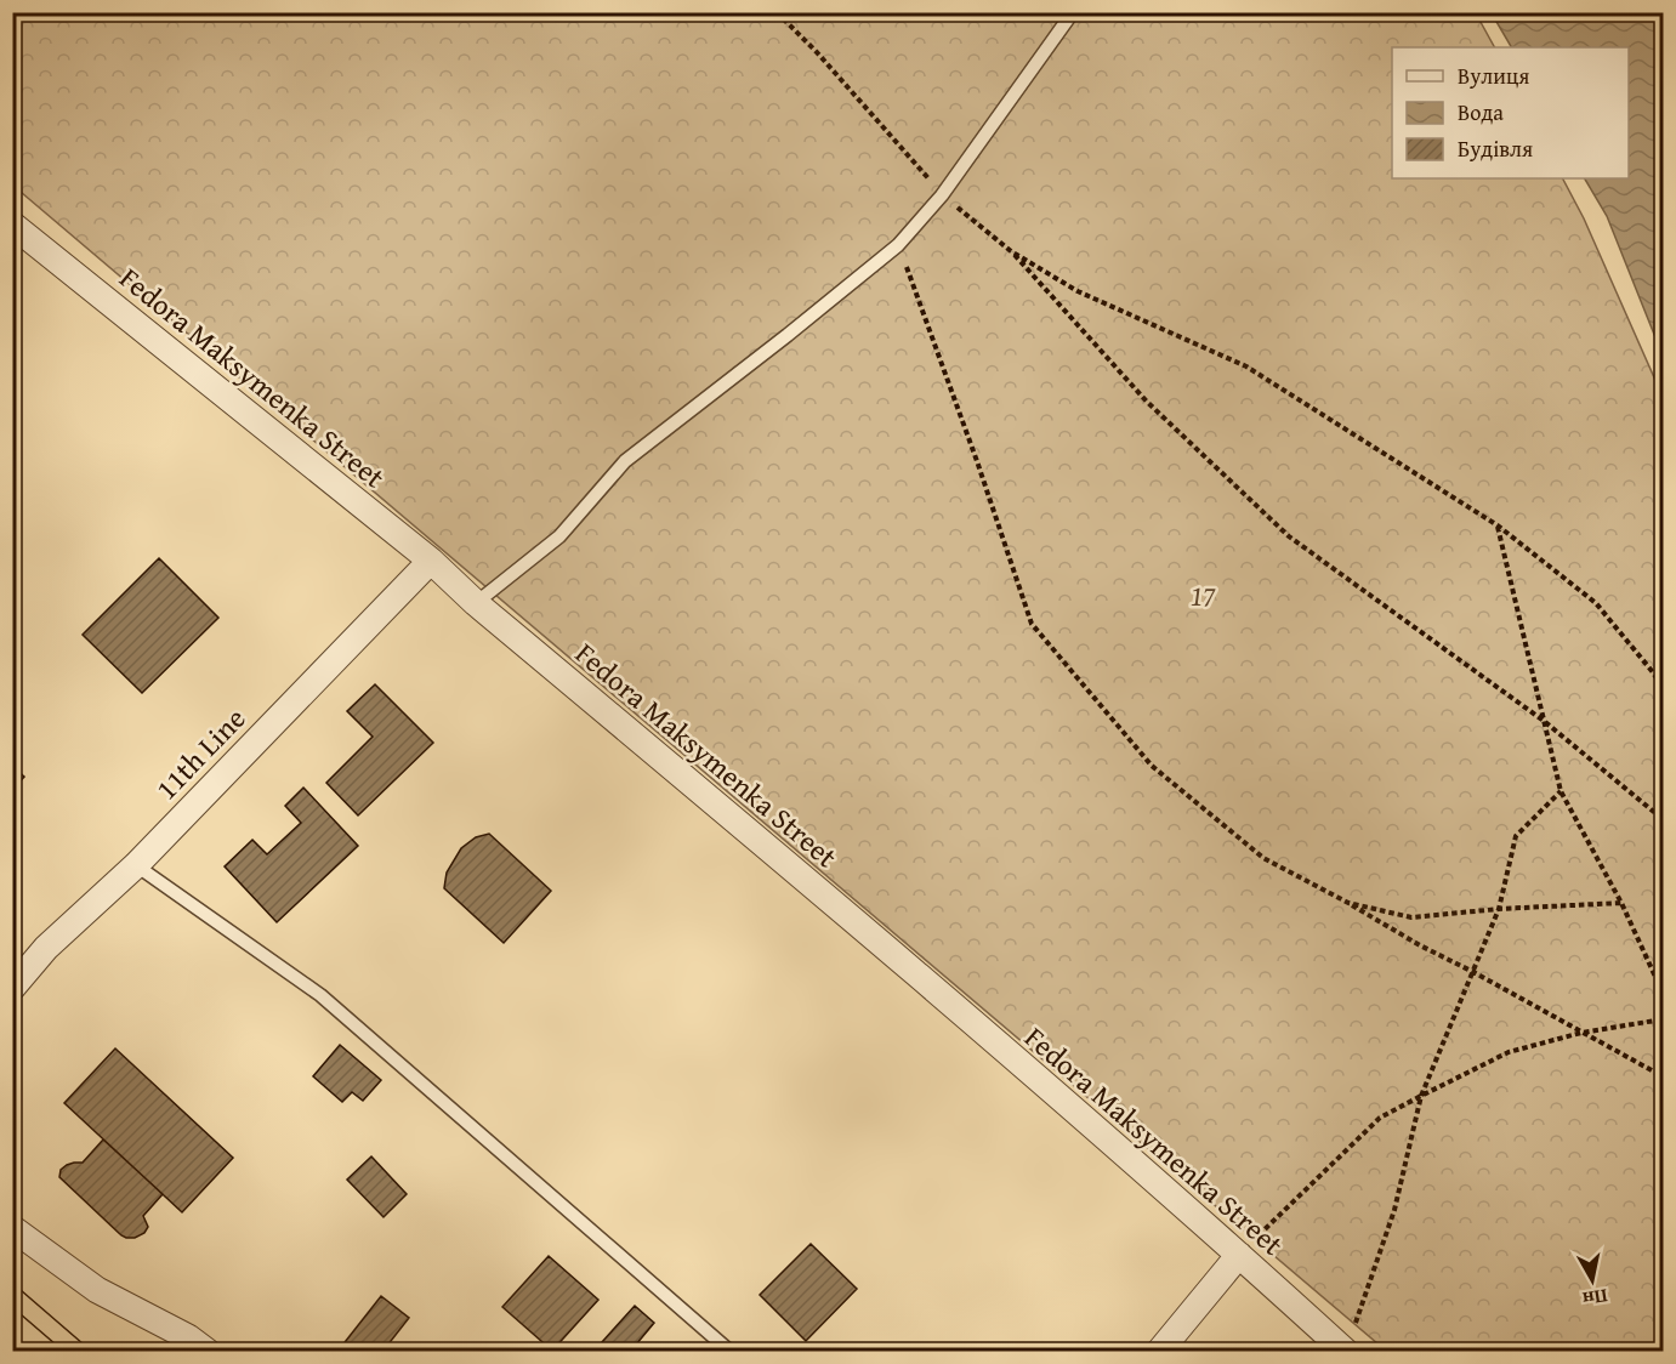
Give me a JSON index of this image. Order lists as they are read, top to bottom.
{
  "streets": {
    "street": ["Fedora Maksymenka Street", "11th Line"]
  },
  "crossings": [
    ["Fedora Maksymenka Street", "11th Line"]
  ],
  "parks": ["17"],
  "legend": ["Вулиця", "Вода", "Будівля"],
  "north": "bottom"
}
